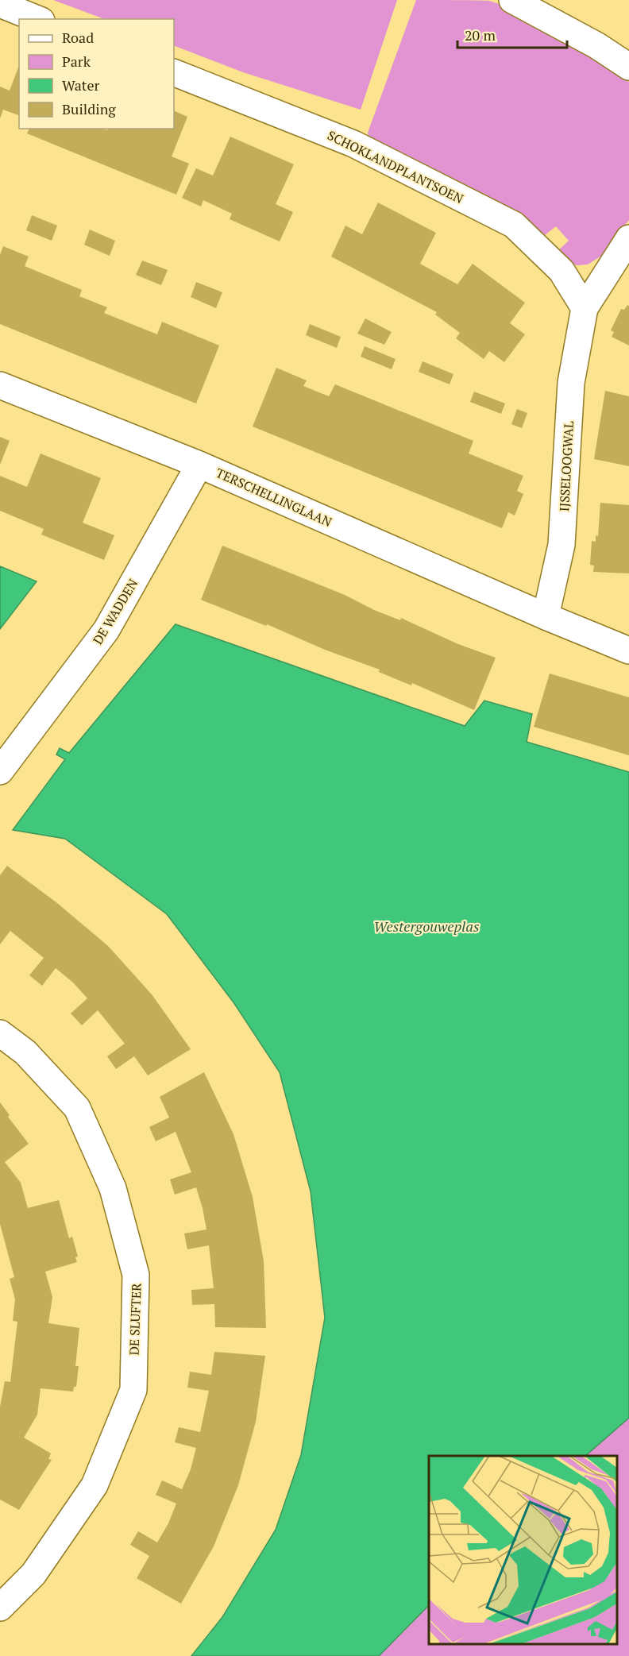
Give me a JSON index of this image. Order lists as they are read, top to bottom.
{
  "streets": {
    "street": [
      "SCHOKLANDPLANTSOEN",
      "IJSSELOOGWAL",
      "TERSCHELLINGLAAN",
      "DE WADDEN",
      "DE SLUFTER"
    ]
  },
  "crossings": [
    ["SCHOKLANDPLANTSOEN", "IJSSELOOGWAL"],
    ["IJSSELOOGWAL", "TERSCHELLINGLAAN"],
    ["TERSCHELLINGLAAN", "DE WADDEN"]
  ],
  "water": ["Westergouweplas"],
  "legend": [
    "Road",
    "Park",
    "Water",
    "Building"
  ],
  "scale_bar": "20 m"
}
